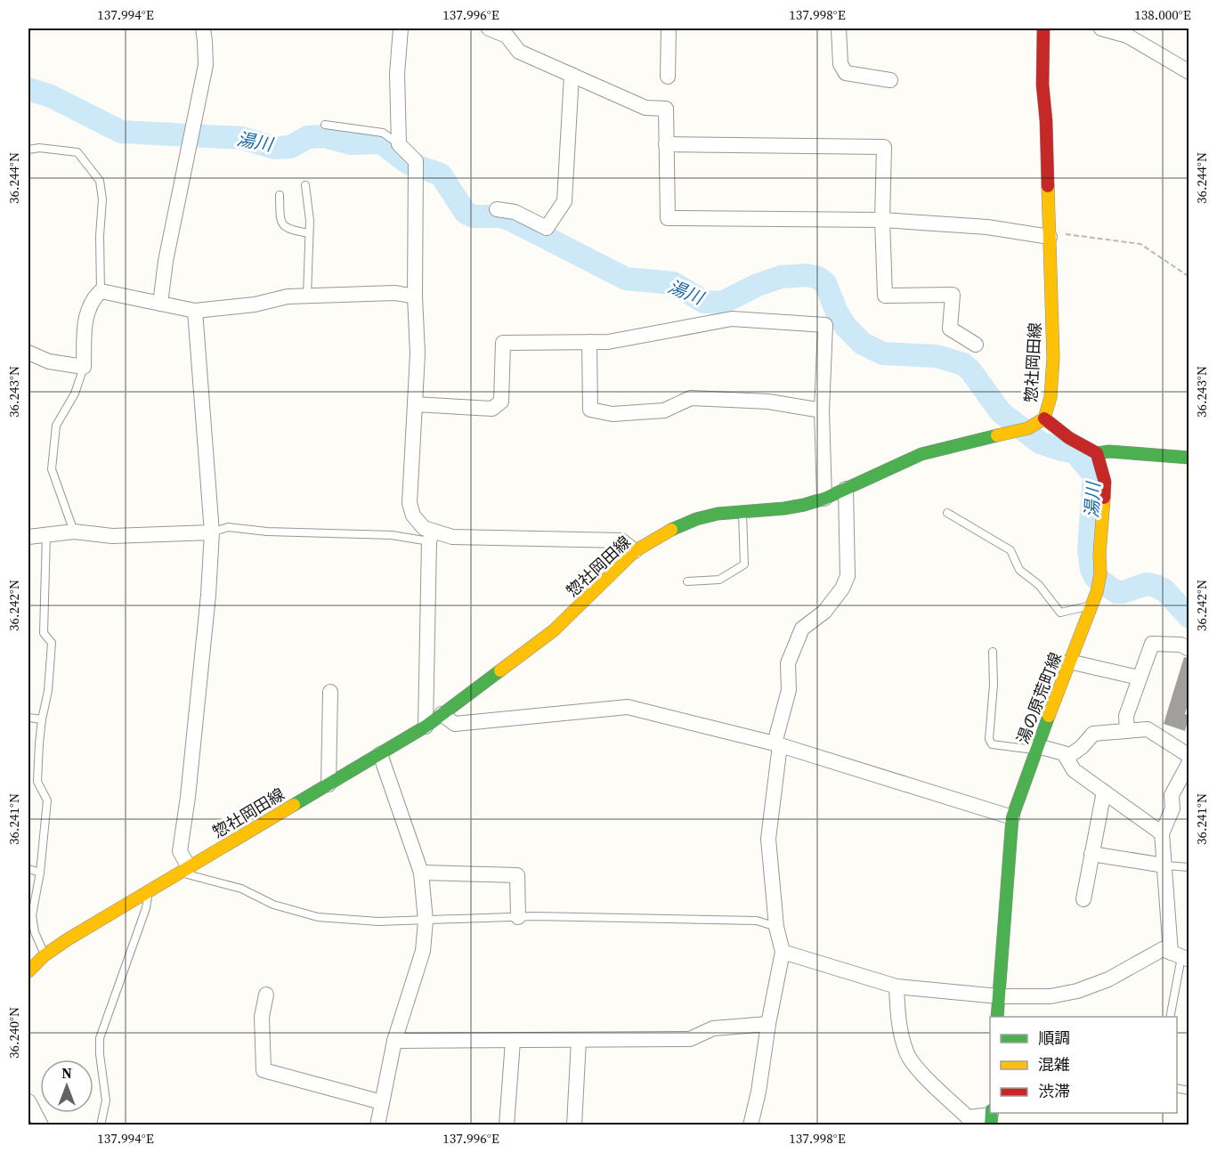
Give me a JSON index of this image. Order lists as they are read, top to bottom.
{
  "streets": {
    "main road": ["惣社岡田線", "湯の原荒町線"]
  },
  "water": ["湯川"],
  "legend": ["順調", "混雑", "渋滞"],
  "north": "top",
  "coordinates": [
    "137.994°E",
    "137.996°E",
    "137.998°E",
    "138.000°E",
    "36.244°N",
    "36.243°N",
    "36.242°N",
    "36.241°N",
    "36.240°N"
  ]
}
